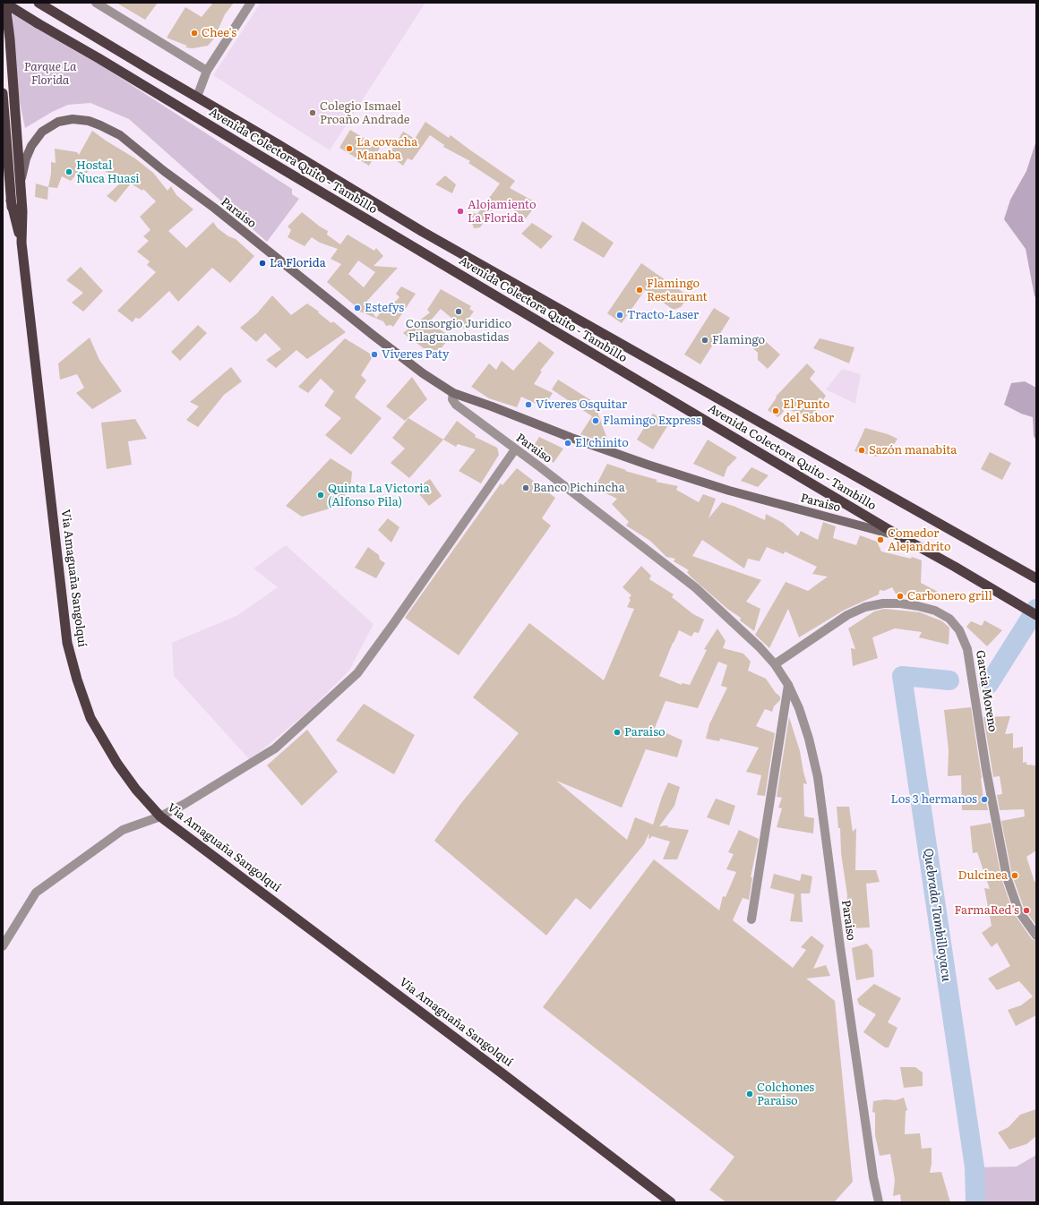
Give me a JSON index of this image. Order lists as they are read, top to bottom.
{
  "streets": {
    "highway": ["Avenida Colectora Quito - Tambillo", "Via Amaguaña Sangolquí"],
    "main road": ["Paraiso"],
    "street": ["Garcia Moreno"]
  },
  "crossings": [
    ["Avenida Colectora Quito - Tambillo", "Paraiso"],
    ["Avenida Colectora Quito - Tambillo", "Via Amaguaña Sangolquí"],
    ["Paraiso", "Via Amaguaña Sangolquí"],
    ["Paraiso", "Garcia Moreno"]
  ],
  "water": ["Quebrada Tambilloyacu"],
  "parks": ["Parque La Florida"],
  "places": [
    "Chee's",
    "Colegio Ismael Proaño Andrade",
    "La covacha Manaba",
    "Hostal Ñuca Huasi",
    "Alojamiento La Florida",
    "La Florida",
    "Flamingo Restaurant",
    "Estefys",
    "Consorgio Juridico Pilaguanobastidas",
    "Tracto-Laser",
    "Flamingo",
    "Víveres Paty",
    "Víveres Osquitar",
    "El Punto del Sabor",
    "Flamingo Express",
    "El chinito",
    "Sazón manabita",
    "Banco Pichincha",
    "Quinta La Victoria (Alfonso Pila)",
    "Comedor Alejandrito",
    "Carbonero grill",
    "Paraiso",
    "Los 3 hermanos",
    "Dulcinea",
    "FarmaRed's",
    "Colchones Paraiso"
  ]
}
